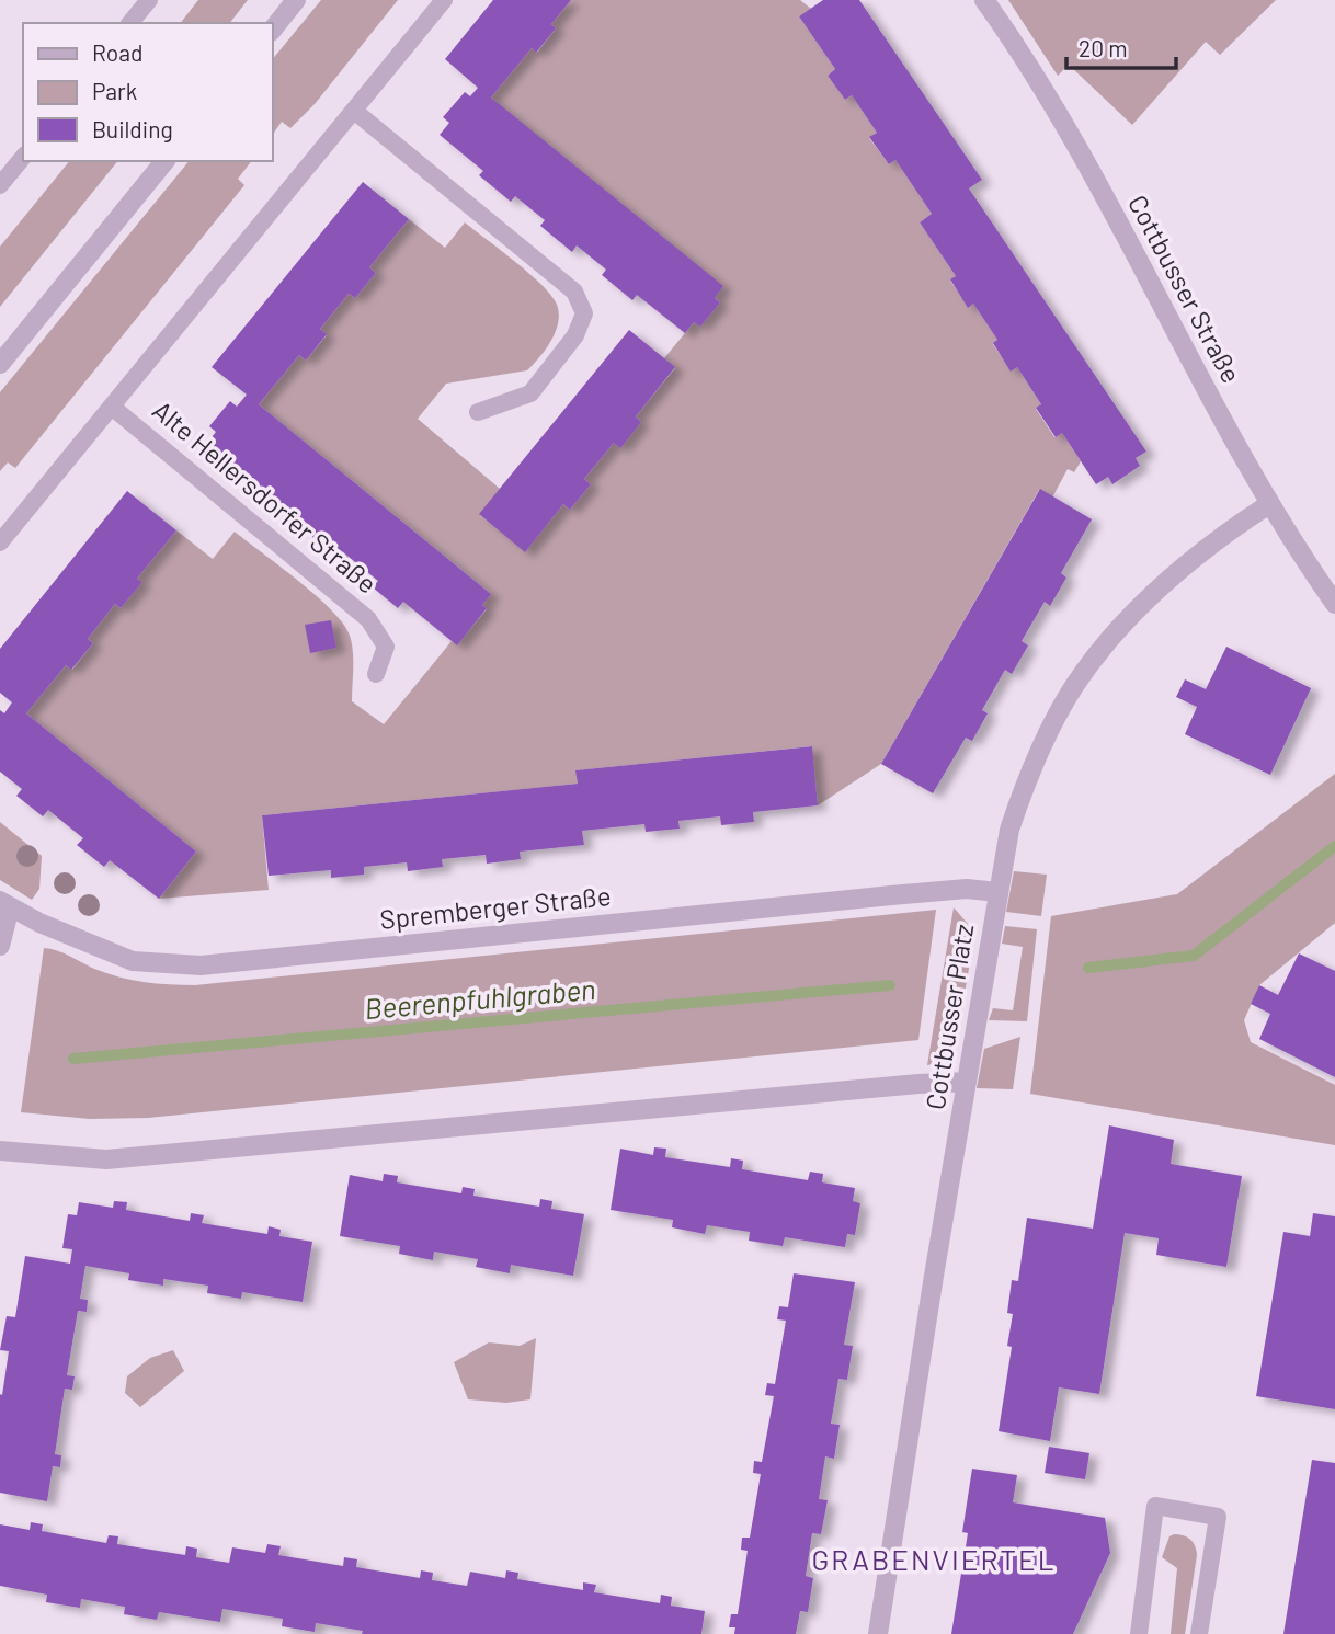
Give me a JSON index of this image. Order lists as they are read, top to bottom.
{
  "streets": {
    "street": ["Cottbusser Straße", "Spremberger Straße", "Cottbusser Platz"],
    "lane": ["Alte Hellersdorfer Straße"]
  },
  "crossings": [
    ["Cottbusser Straße", "Cottbusser Platz"],
    ["Spremberger Straße", "Cottbusser Platz"]
  ],
  "districts": ["GRABENVIERTEL"],
  "water": ["Beerenpfuhlgraben"],
  "legend": ["Road", "Park", "Building"],
  "scale_bar": "20 m"
}
